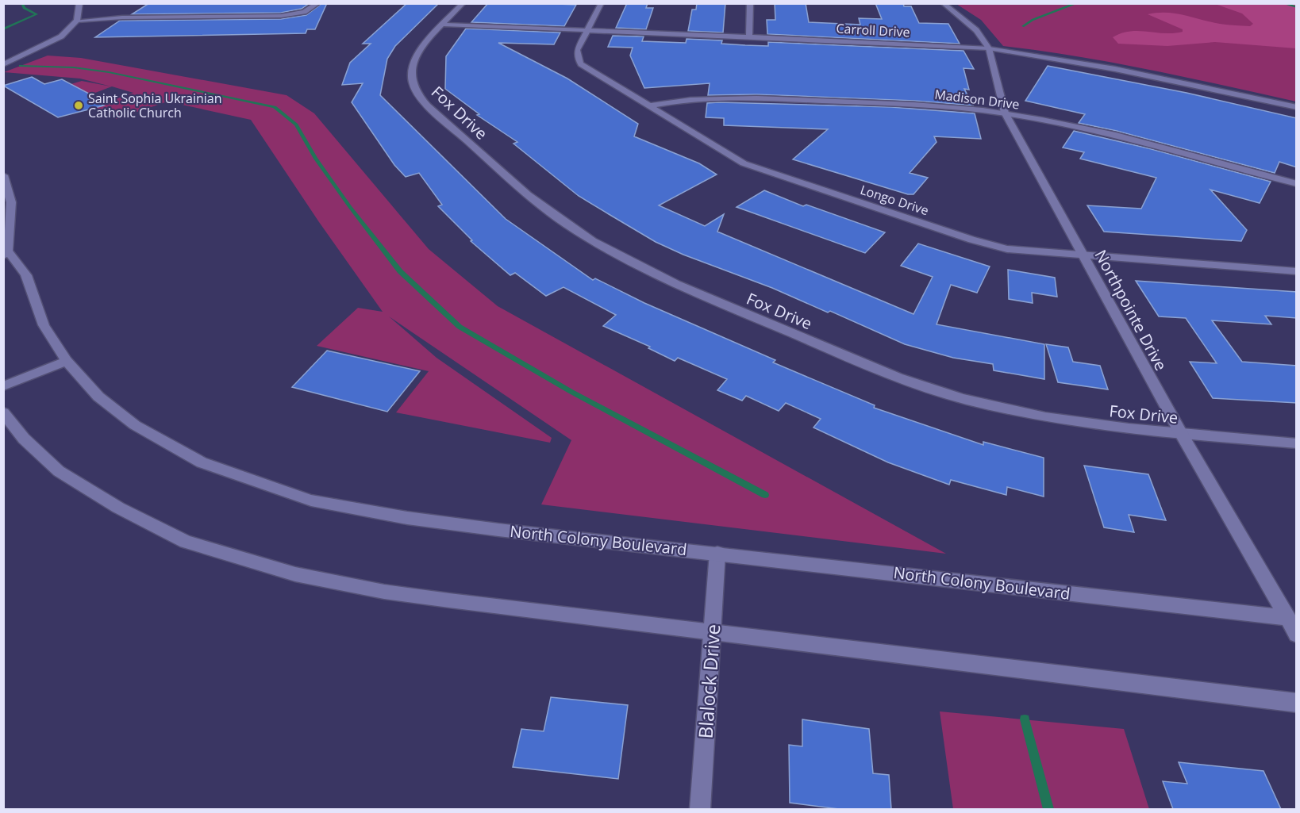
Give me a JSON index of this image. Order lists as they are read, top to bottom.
{
  "streets": {
    "street": [
      "Carroll Drive",
      "Madison Drive",
      "Fox Drive",
      "Longo Drive",
      "Northpointe Drive",
      "North Colony Boulevard",
      "Blalock Drive"
    ]
  },
  "crossings": [
    ["Carroll Drive", "Fox Drive"],
    ["Carroll Drive", "Longo Drive"],
    ["Carroll Drive", "Northpointe Drive"],
    ["Madison Drive", "Longo Drive"],
    ["Madison Drive", "Northpointe Drive"],
    ["Fox Drive", "Northpointe Drive"],
    ["Longo Drive", "Northpointe Drive"],
    ["Northpointe Drive", "North Colony Boulevard"],
    ["North Colony Boulevard", "Blalock Drive"]
  ],
  "places": ["Saint Sophia Ukrainian Catholic Church"]
}
